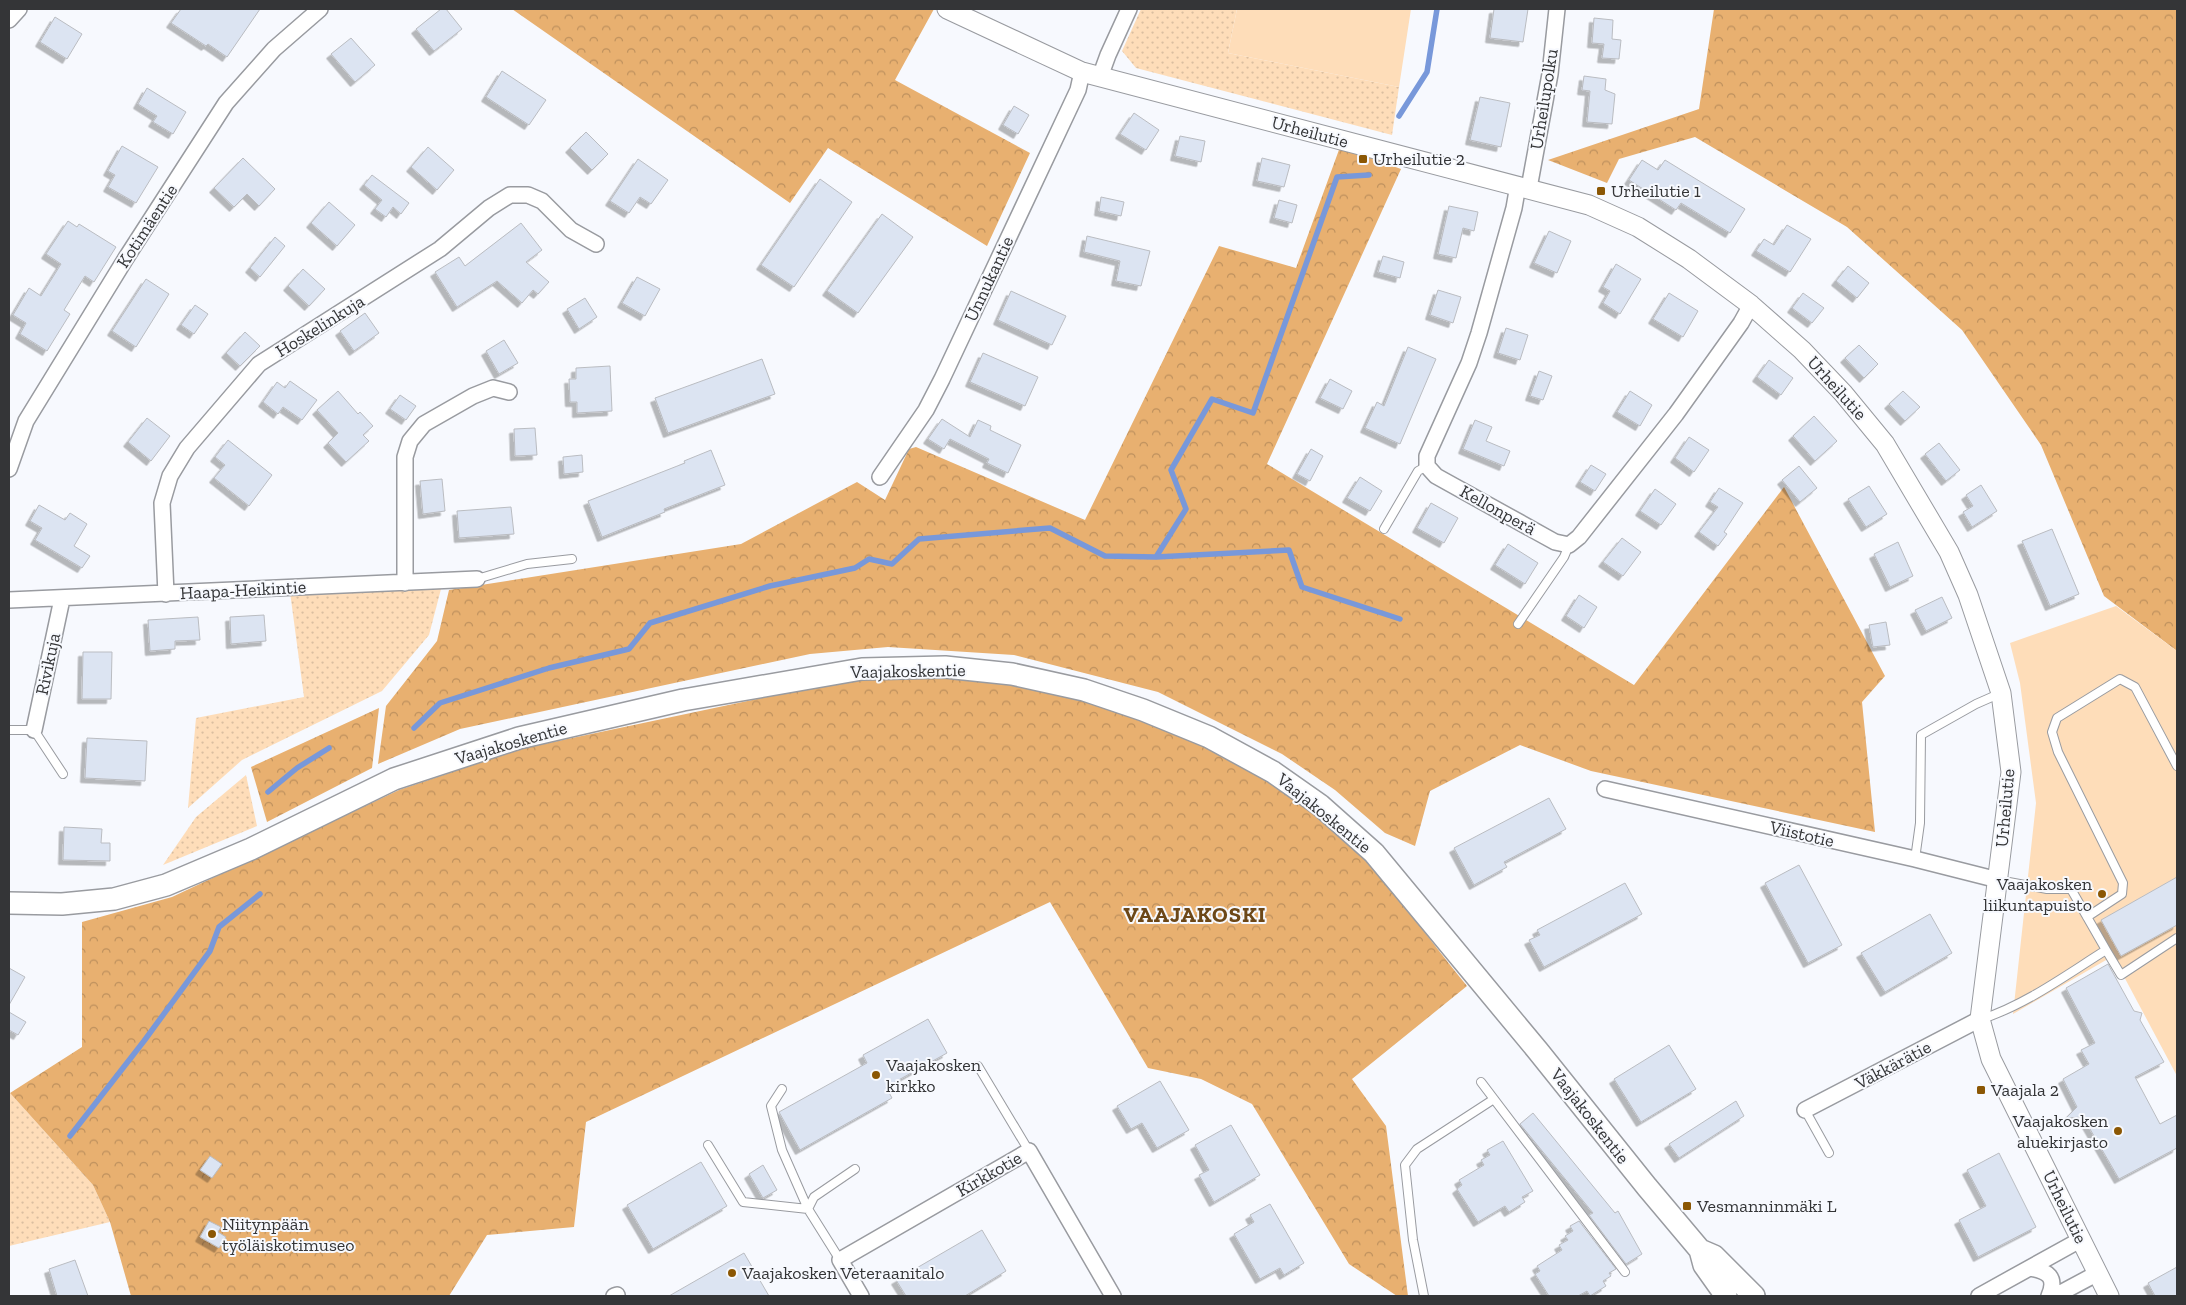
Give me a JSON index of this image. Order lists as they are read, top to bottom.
{
  "streets": {
    "main road": ["Vaajakoskentie"],
    "street": [
      "Urheilupolku",
      "Urheilutie",
      "Kotimäentie",
      "Unnukantie",
      "Hoskelinkuja",
      "Kellonperä",
      "Haapa-Heikintie",
      "Rivikuja",
      "Viistotie",
      "Väkkärätie",
      "Kirkkotie"
    ]
  },
  "crossings": [
    ["Urheilupolku", "Urheilutie"],
    ["Urheilutie", "Unnukantie"],
    ["Urheilutie", "Viistotie"],
    ["Urheilutie", "Väkkärätie"],
    ["Hoskelinkuja", "Haapa-Heikintie"],
    ["Haapa-Heikintie", "Rivikuja"]
  ],
  "districts": ["VAAJAKOSKI"],
  "places": {
    "transit": [
      "Urheilutie 2",
      "Urheilutie 1",
      "Vaajala 2",
      "Vesmanninmäki L"
    ],
    "other": [
      "Vaajakosken liikuntapuisto",
      "Vaajakosken kirkko",
      "Vaajakosken aluekirjasto",
      "Niitynpään työläiskotimuseo",
      "Vaajakosken Veteraanitalo"
    ]
  }
}
